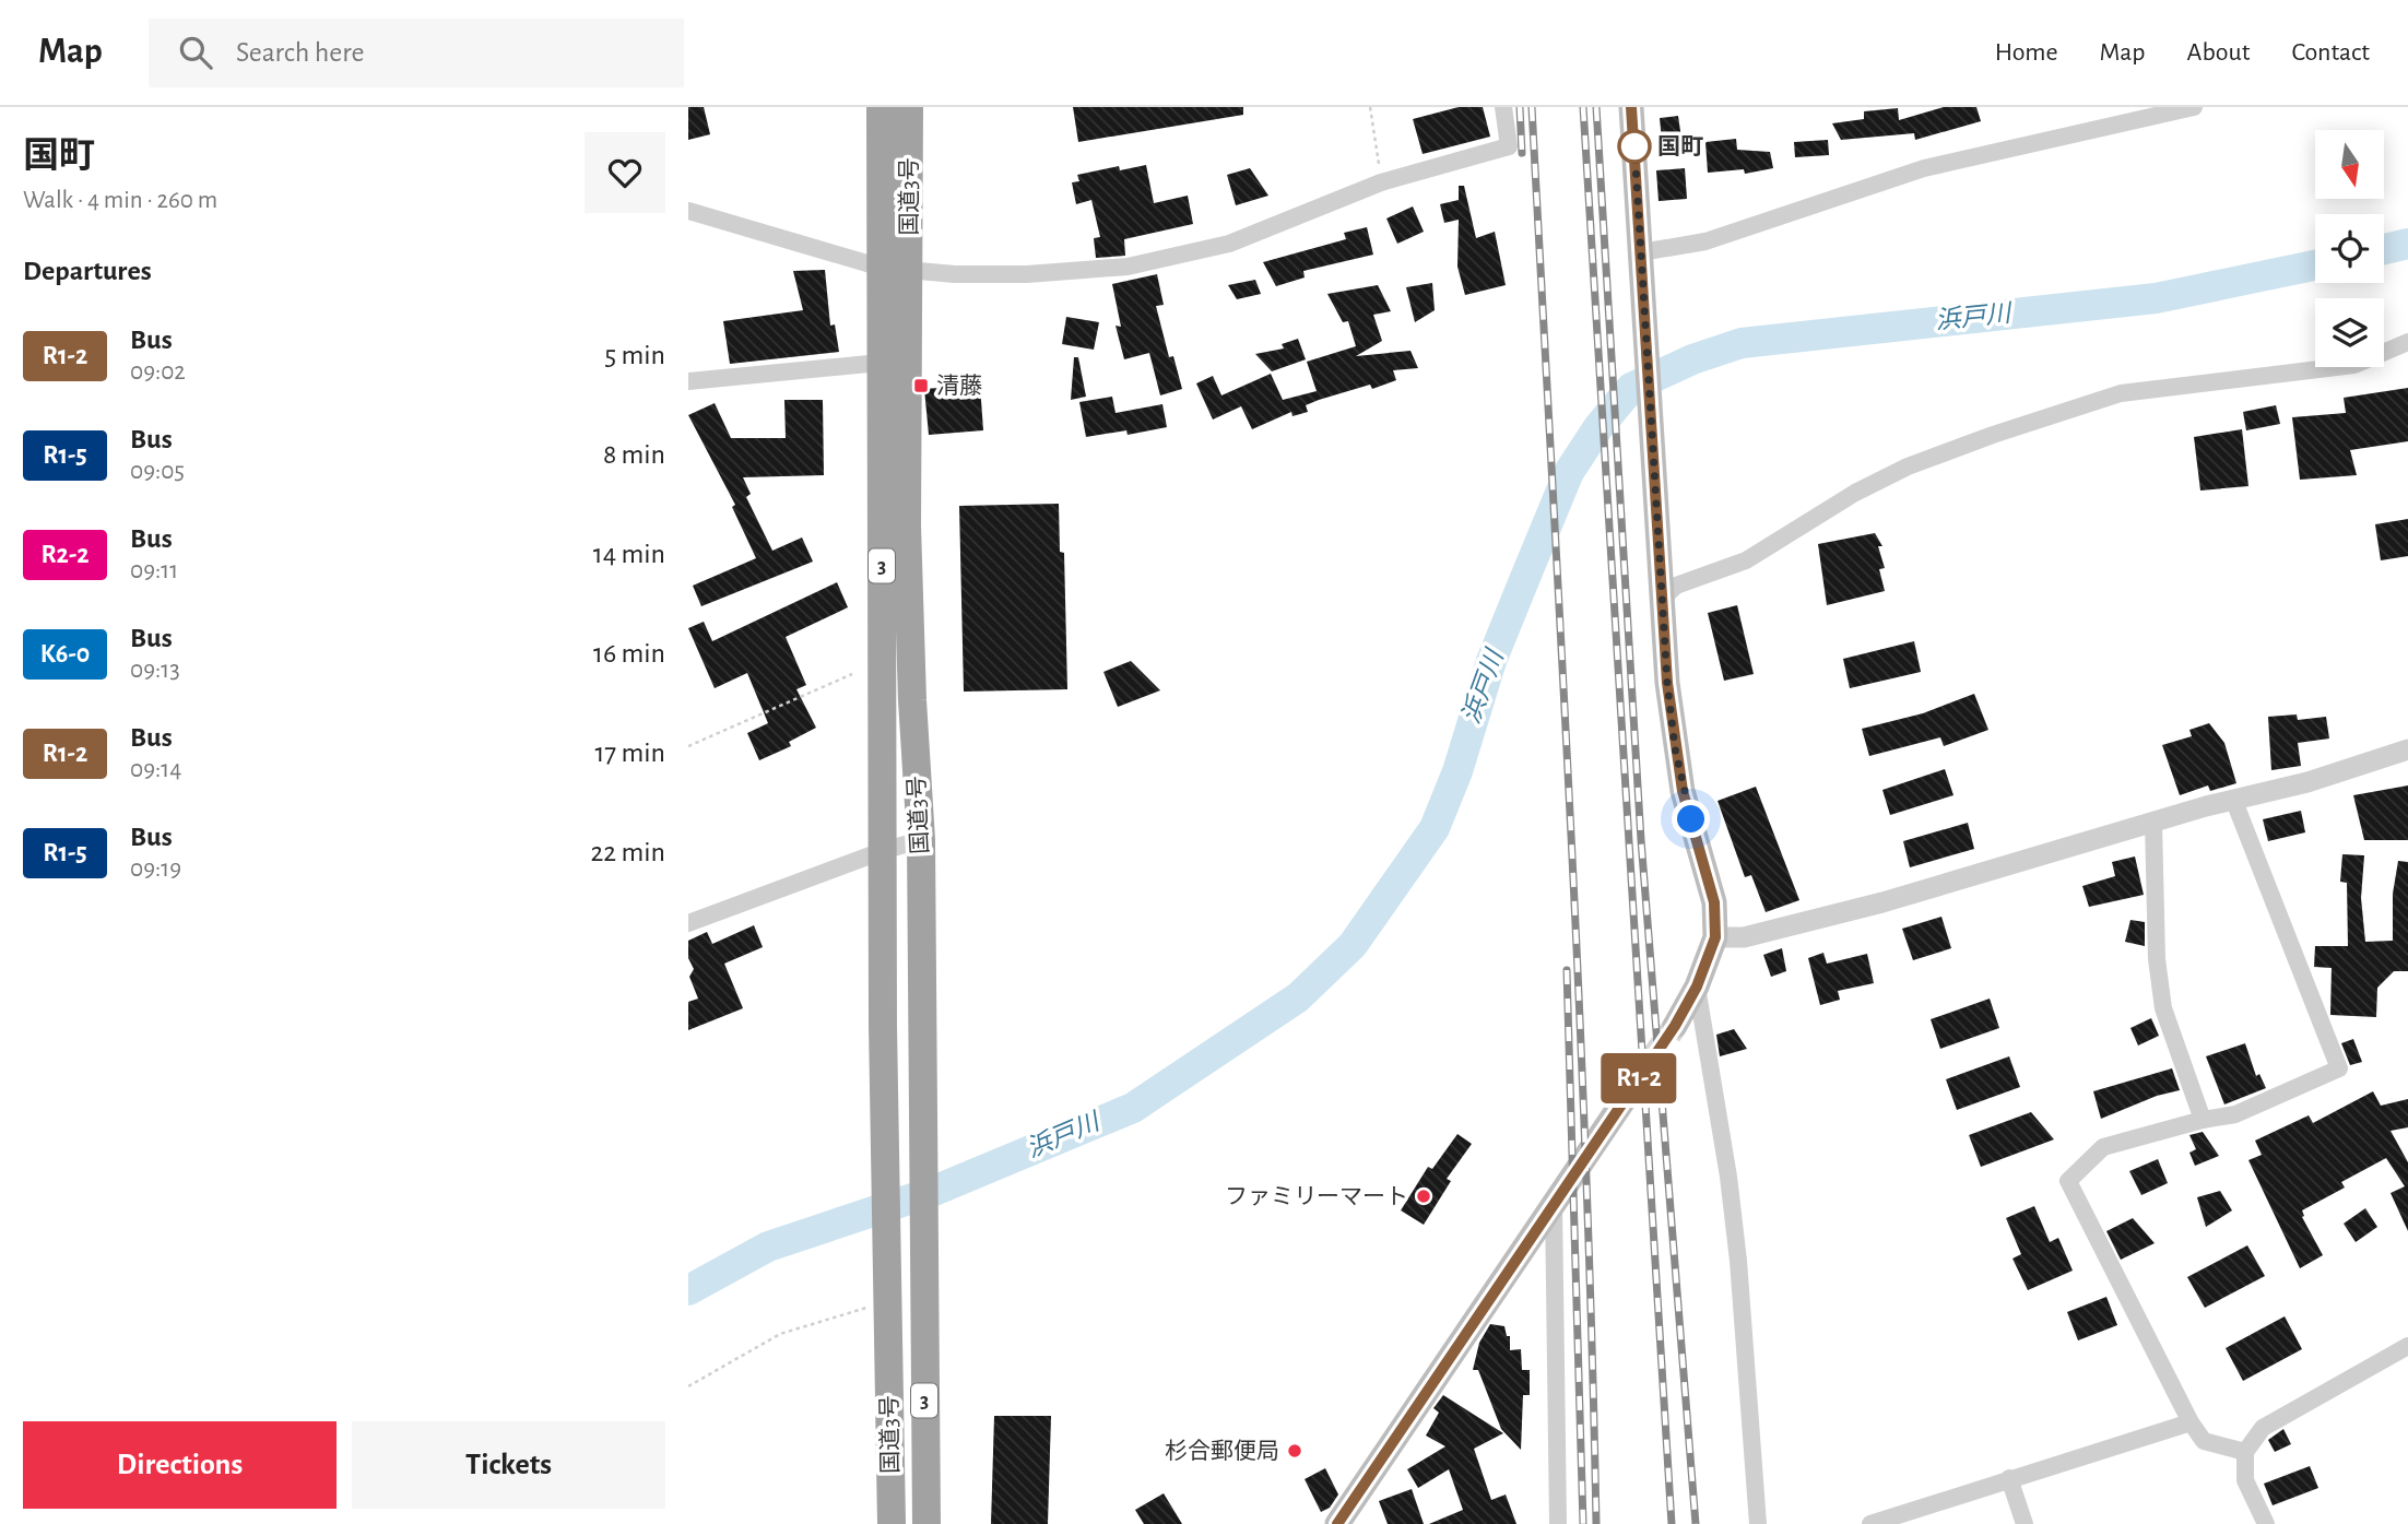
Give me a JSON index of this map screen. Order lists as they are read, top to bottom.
{
  "streets": {
    "highway": ["国道3号", "3"]
  },
  "water": ["浜戸川"],
  "places": {
    "other": ["国町", "ファミリーマート", "杉合郵便局"],
    "transit": ["清藤"]
  },
  "lines": ["bus line R1-2"],
  "north": "bottom",
  "page": {
    "header": "Map",
    "search": "Search here",
    "nav": [
      "Home",
      "Map",
      "About",
      "Contact"
    ],
    "heading": [
      ["国町", "Walk · 4 min · 260 m"],
      "Departures"
    ],
    "on_map": "R1-2",
    "list": [
      {
        "mark": "R1-2",
        "name": "Bus",
        "note": "09:02",
        "value": "5 min"
      },
      {
        "mark": "R1-5",
        "name": "Bus",
        "note": "09:05",
        "value": "8 min"
      },
      {
        "mark": "R2-2",
        "name": "Bus",
        "note": "09:11",
        "value": "14 min"
      },
      {
        "mark": "K6-0",
        "name": "Bus",
        "note": "09:13",
        "value": "16 min"
      },
      {
        "mark": "R1-2",
        "name": "Bus",
        "note": "09:14",
        "value": "17 min"
      },
      {
        "mark": "R1-5",
        "name": "Bus",
        "note": "09:19",
        "value": "22 min"
      }
    ],
    "buttons": ["Directions", "Tickets"]
  }
}
